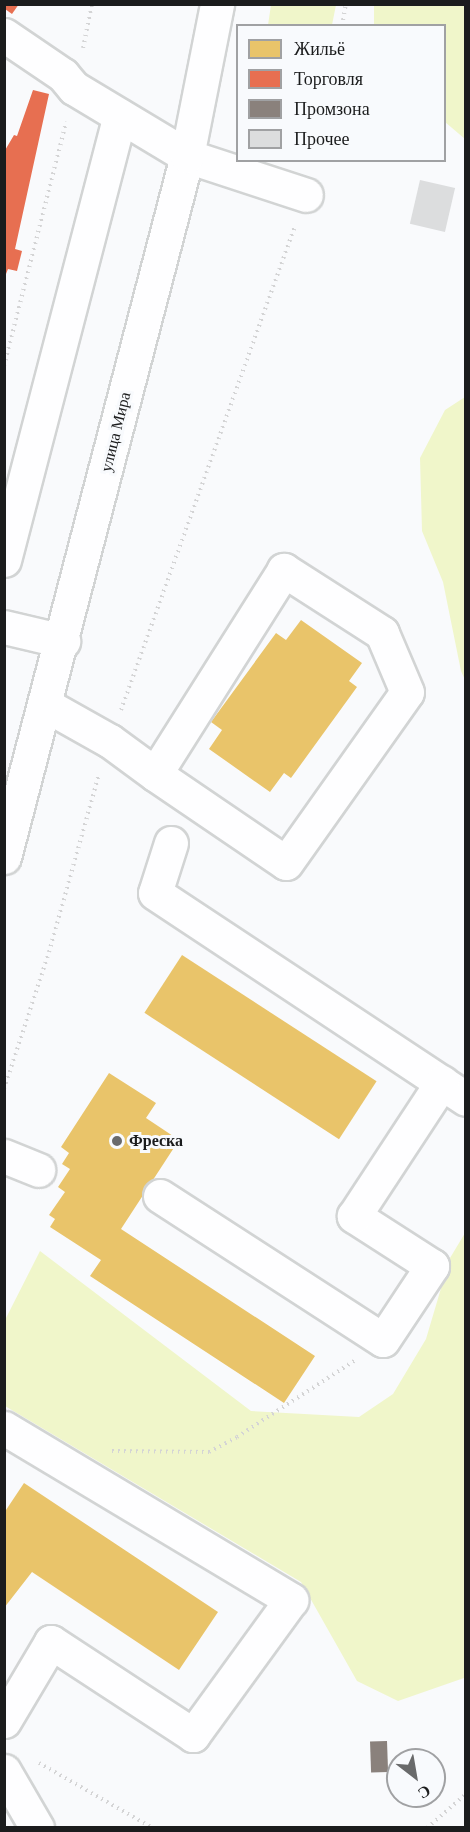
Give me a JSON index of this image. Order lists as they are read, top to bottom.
{
  "streets": {
    "main road": ["улица Мира"]
  },
  "places": ["Фреска"],
  "legend": [
    "Жильё",
    "Торговля",
    "Промзона",
    "Прочее"
  ],
  "north": "bottom right"
}
